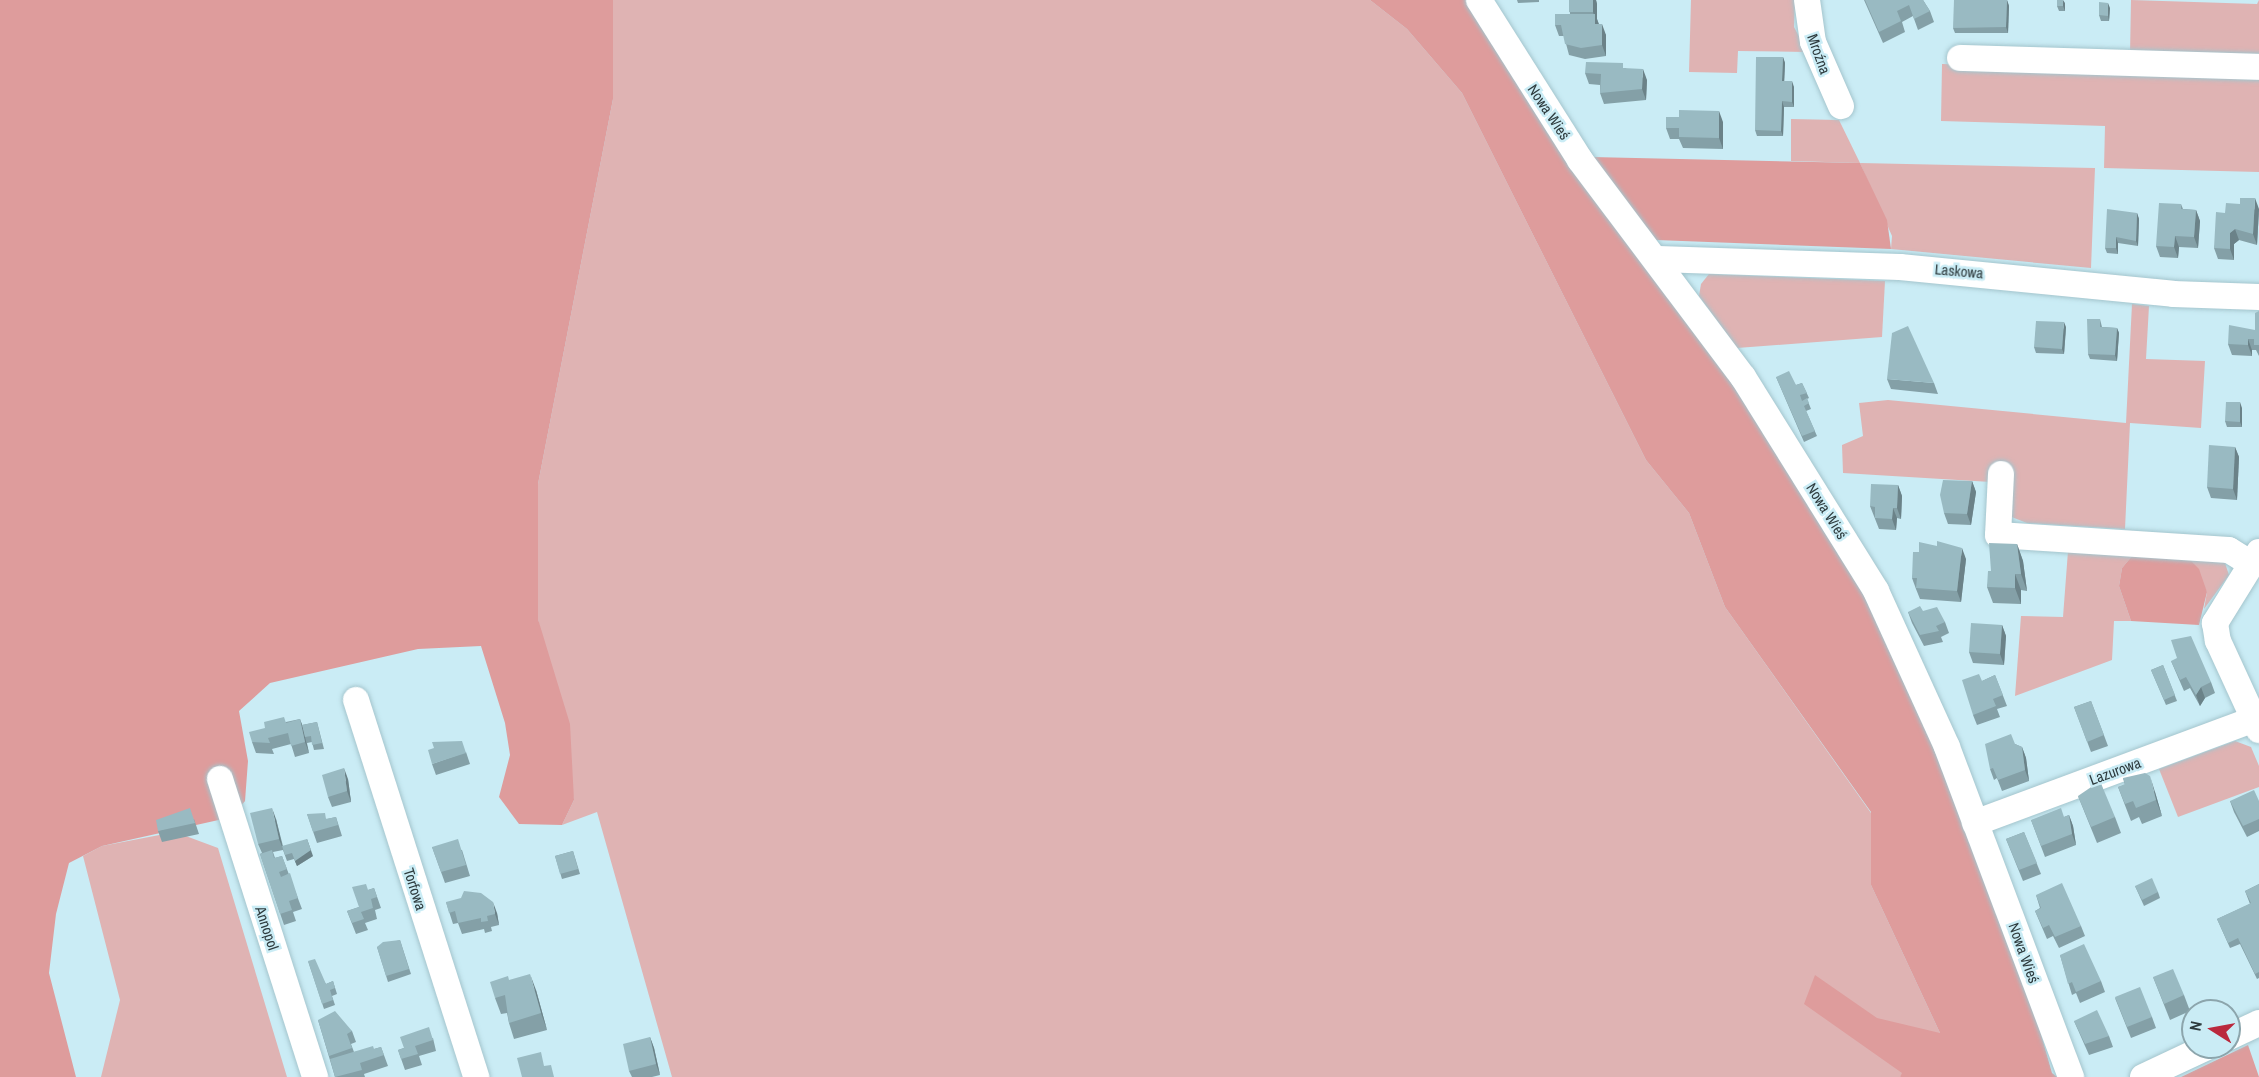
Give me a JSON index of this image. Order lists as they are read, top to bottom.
{
  "streets": {
    "street": [
      "Mroźna",
      "Nowa Wieś",
      "Laskowa",
      "Lazurowa",
      "Torfowa",
      "Annopol"
    ]
  },
  "crossings": [
    ["Nowa Wieś", "Laskowa"],
    ["Nowa Wieś", "Lazurowa"]
  ],
  "north": "left"
}
